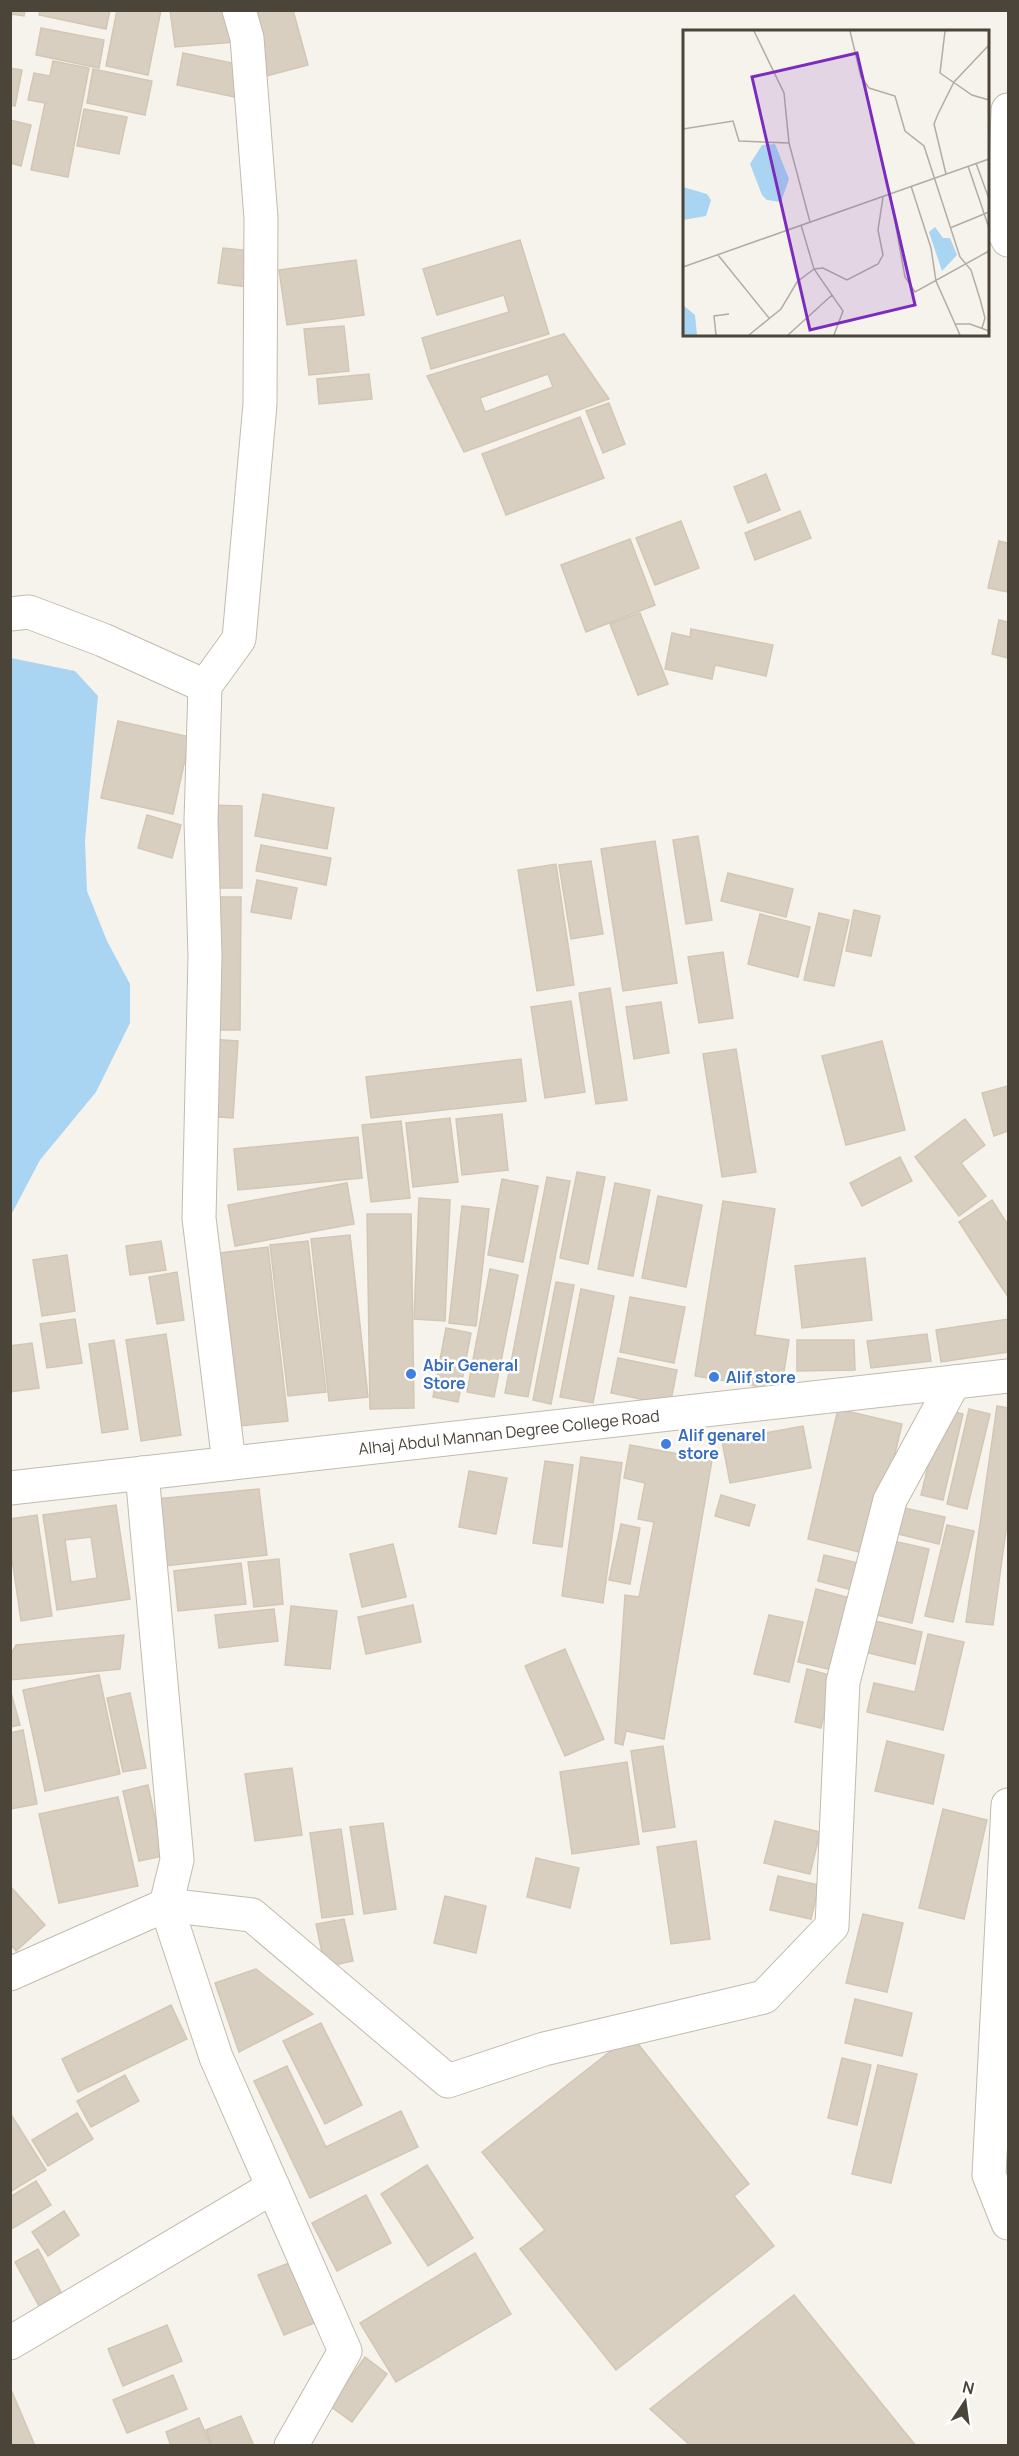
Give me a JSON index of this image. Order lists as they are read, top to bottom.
{
  "streets": {
    "street": ["Alhaj Abdul Mannan Degree College Road"]
  },
  "places": ["Abir General Store", "Alif store", "Alif genarel store"],
  "north": "top"
}
